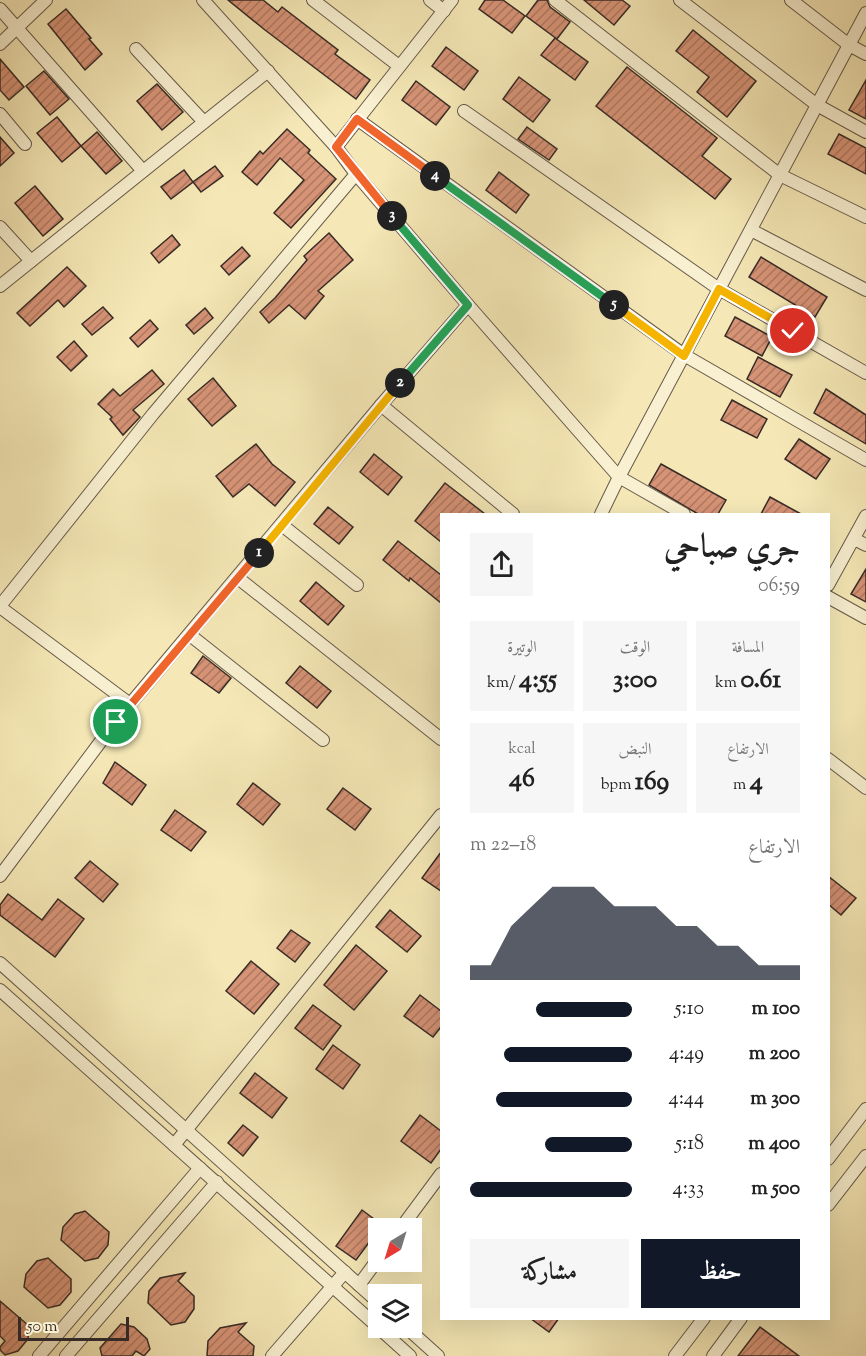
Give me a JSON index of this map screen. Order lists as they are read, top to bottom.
{
  "scale_bar": "50 m",
  "north": "bottom left",
  "page": {
    "pins": [
      "4",
      "3",
      "5",
      "2",
      "1"
    ],
    "heading": ["جري صباحي", "06:59"],
    "stats": [
      ["المسافة", "0.61 km"],
      ["الوقت", "3:00"],
      ["الوتيرة", "4:55 /km"],
      ["الارتفاع", "4 m"],
      ["النبض", "169 bpm"],
      ["kcal", "46"]
    ],
    "chart": ["الارتفاع", "18–22 m"],
    "list": [
      {
        "name": "100 m",
        "note": "5:10"
      },
      {
        "name": "200 m",
        "note": "4:49"
      },
      {
        "name": "300 m",
        "note": "4:44"
      },
      {
        "name": "400 m",
        "note": "5:18"
      },
      {
        "name": "500 m",
        "note": "4:33"
      }
    ],
    "buttons": ["حفظ", "مشاركة"],
    "scale": "50 m"
  }
}
